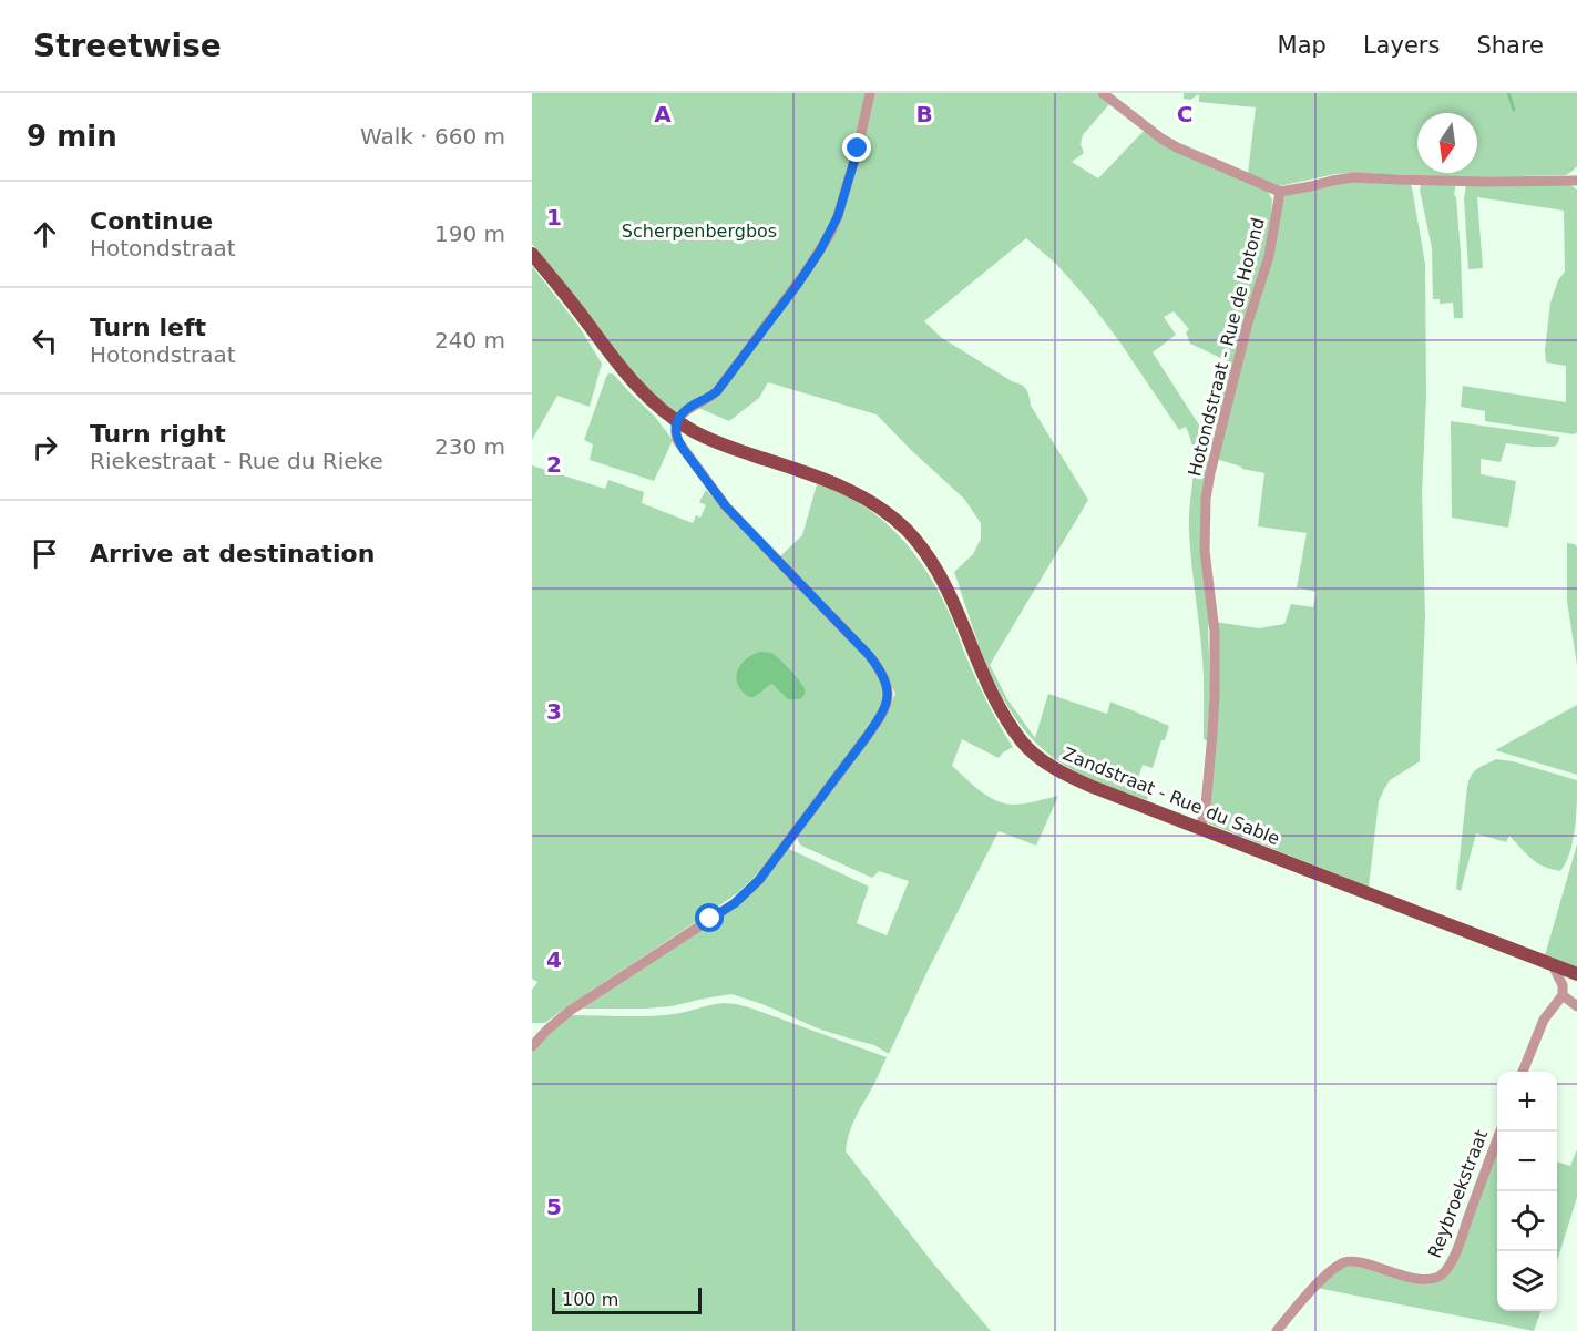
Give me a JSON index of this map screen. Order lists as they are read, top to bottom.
{
  "streets": {
    "main road": ["Zandstraat - Rue du Sable"],
    "street": ["Hotondstraat - Rue de Hotond", "Reybroekstraat"]
  },
  "crossings": [
    ["Hotondstraat - Rue de Hotond", "Zandstraat - Rue du Sable"]
  ],
  "parks": ["Scherpenbergbos"],
  "scale_bar": "100 m",
  "north": "bottom",
  "page": {
    "header": "Streetwise",
    "nav": ["Map", "Layers", "Share"],
    "heading": ["9 min", "Walk · 660 m"],
    "list": [
      ["Continue", "Hotondstraat", "190 m"],
      ["Turn left", "Hotondstraat", "240 m"],
      ["Turn right", "Riekestraat - Rue du Rieke", "230 m"],
      "Arrive at destination"
    ],
    "map_buttons": ["+", "−"],
    "scale": "100 m"
  },
  "grid": {
    "columns": ["A", "B", "C"],
    "rows": [
      "1",
      "2",
      "3",
      "4",
      "5"
    ]
  }
}
